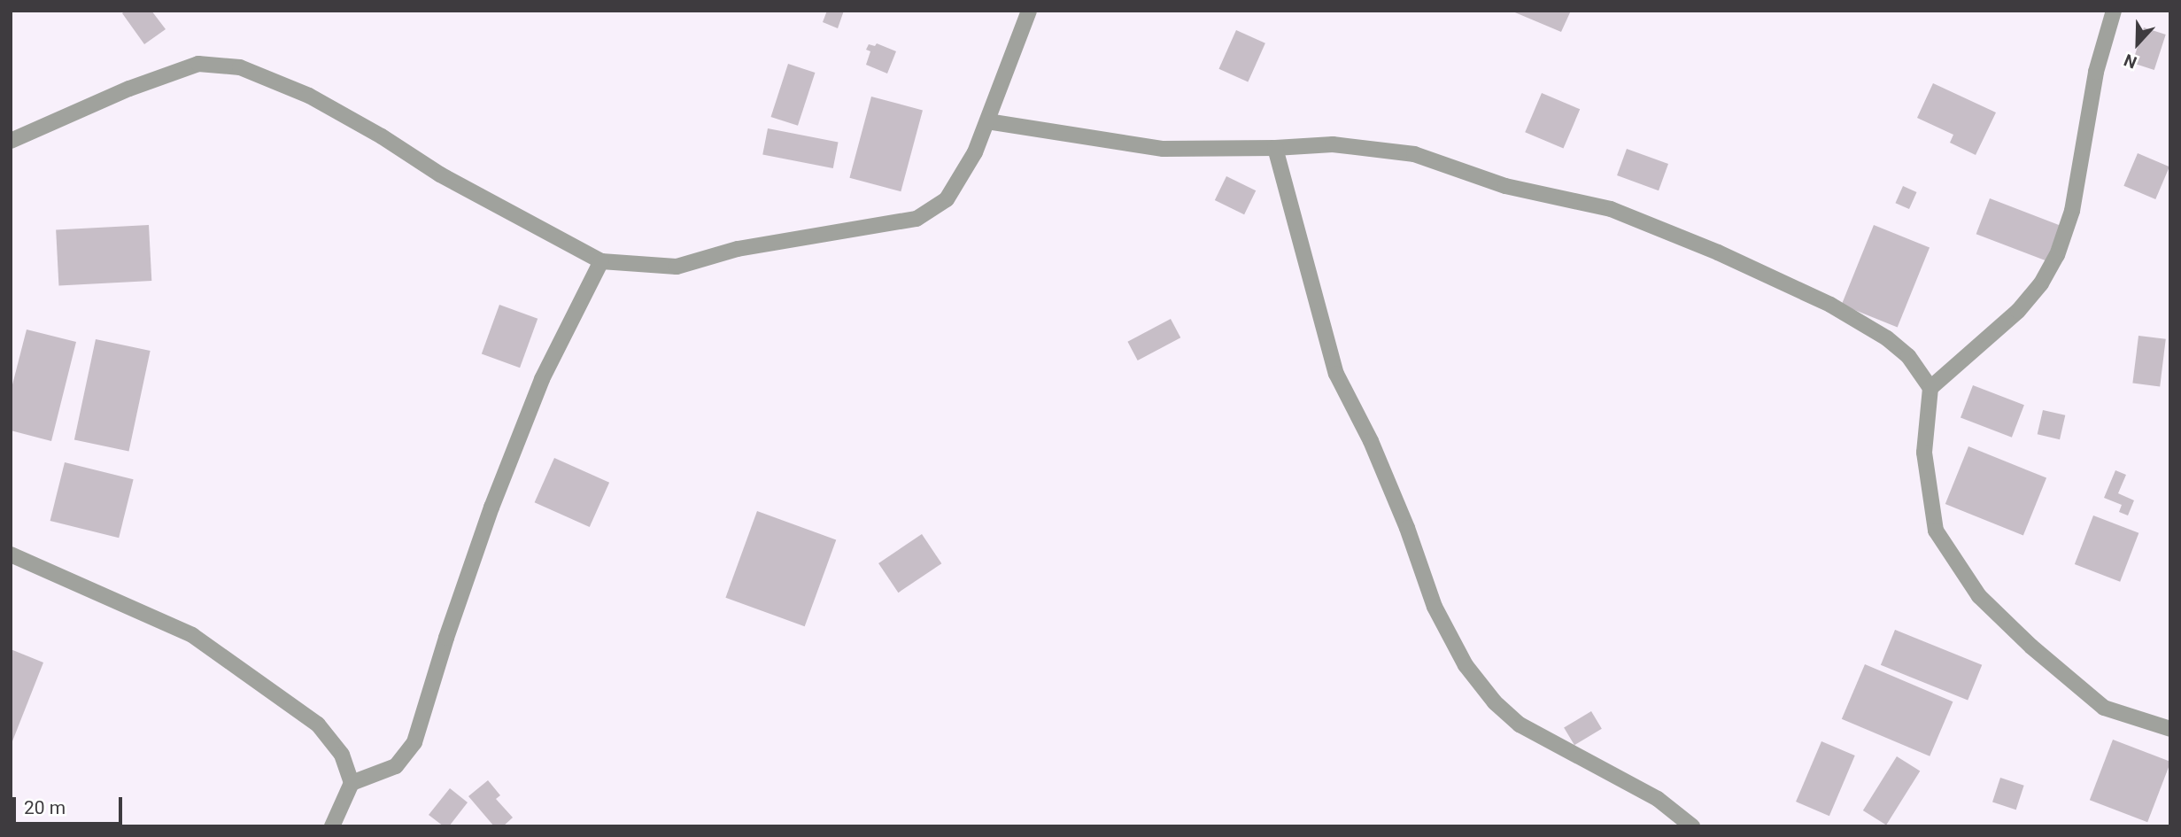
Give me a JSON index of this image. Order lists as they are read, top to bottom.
{
  "scale_bar": "20 m",
  "north": "bottom"
}
